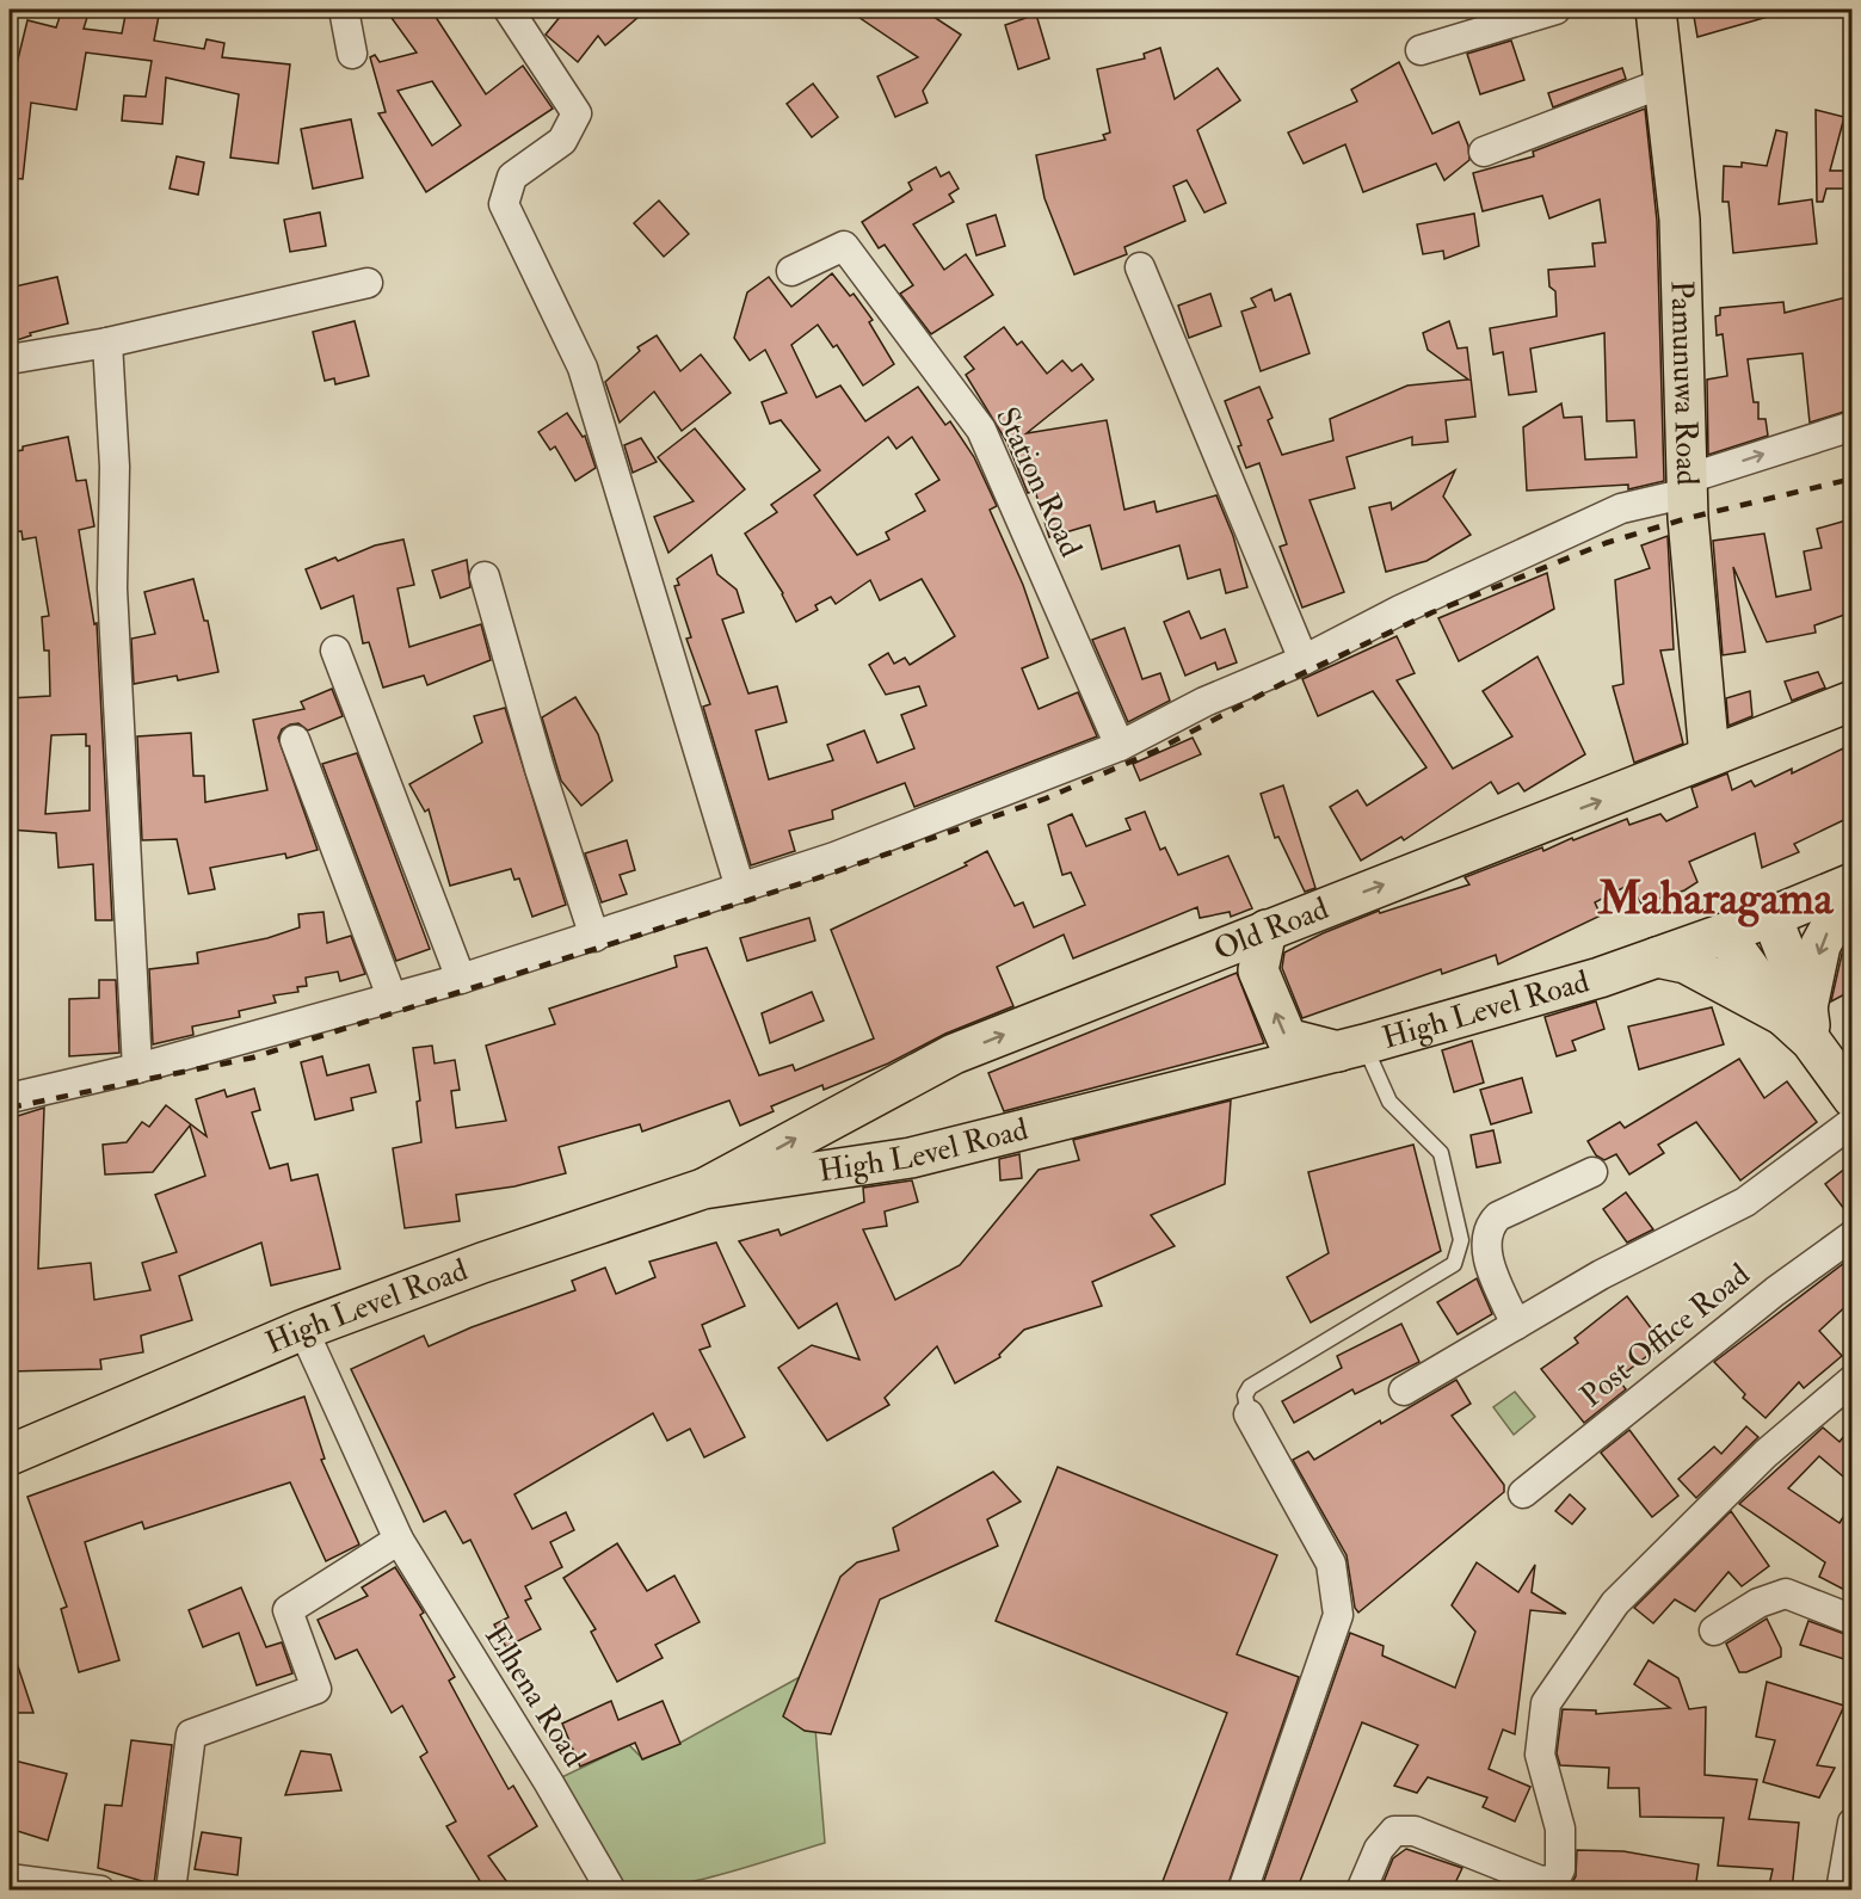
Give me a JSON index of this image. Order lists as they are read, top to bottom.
{
  "streets": {
    "main road": ["Pamunuwa Road", "Old Road", "High Level Road"],
    "street": ["Station Road", "Post Office Road", "Elhena Road"]
  },
  "crossings": [
    ["Pamunuwa Road", "Old Road"],
    ["Old Road", "High Level Road"],
    ["High Level Road", "Elhena Road"]
  ],
  "one_way": ["Old Road"],
  "districts": ["Maharagama"]
}
